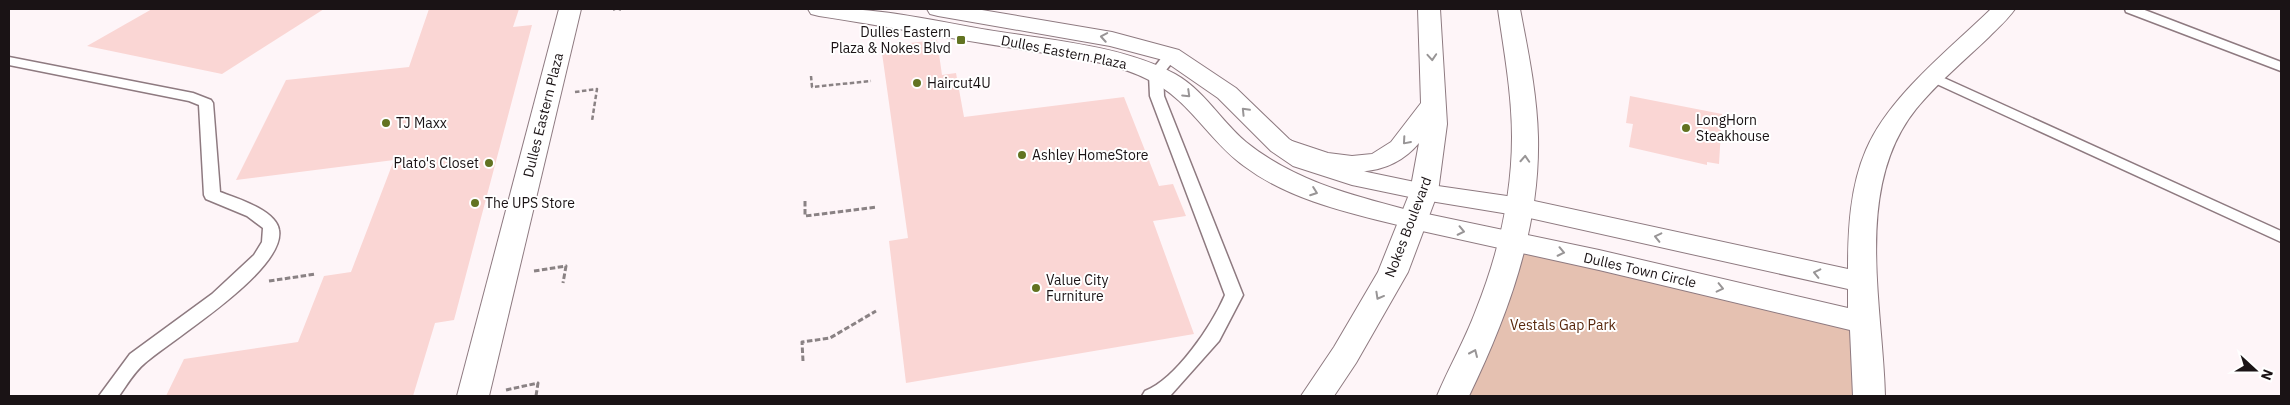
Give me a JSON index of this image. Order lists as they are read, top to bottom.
{
  "streets": {
    "street": ["Dulles Eastern Plaza", "Nokes Boulevard", "Dulles Town Circle"]
  },
  "crossings": [
    ["Dulles Eastern Plaza", "Nokes Boulevard"],
    ["Dulles Eastern Plaza", "Dulles Town Circle"],
    ["Nokes Boulevard", "Dulles Town Circle"]
  ],
  "parks": ["Vestals Gap Park"],
  "places": {
    "transit": ["Dulles Eastern Plaza & Nokes Blvd"],
    "other": [
      "Haircut4U",
      "TJ Maxx",
      "LongHorn Steakhouse",
      "Ashley HomeStore",
      "Plato's Closet",
      "The UPS Store",
      "Value City Furniture"
    ]
  },
  "north": "right"
}
